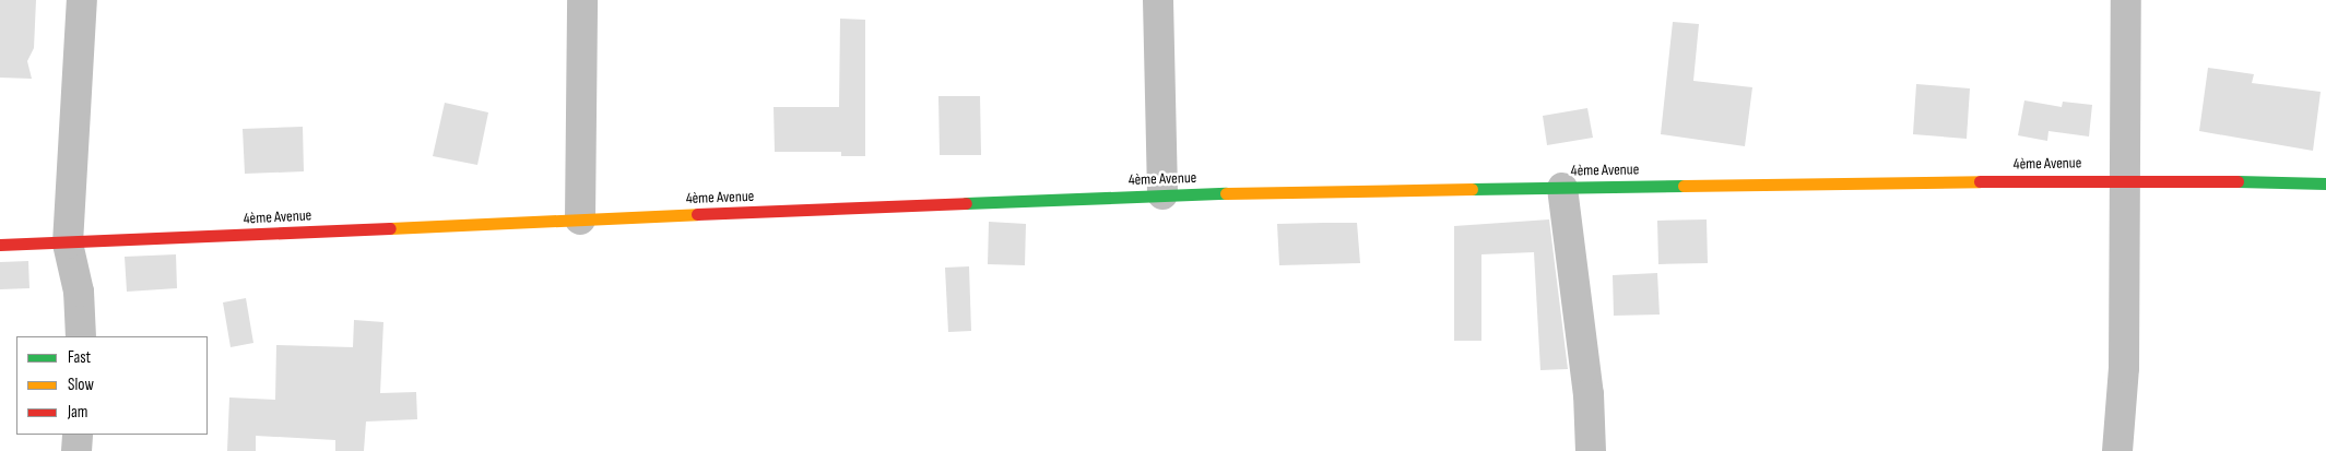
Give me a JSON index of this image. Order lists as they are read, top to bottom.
{
  "streets": {
    "street": ["4ème Avenue"]
  },
  "legend": ["Fast", "Slow", "Jam"]
}
